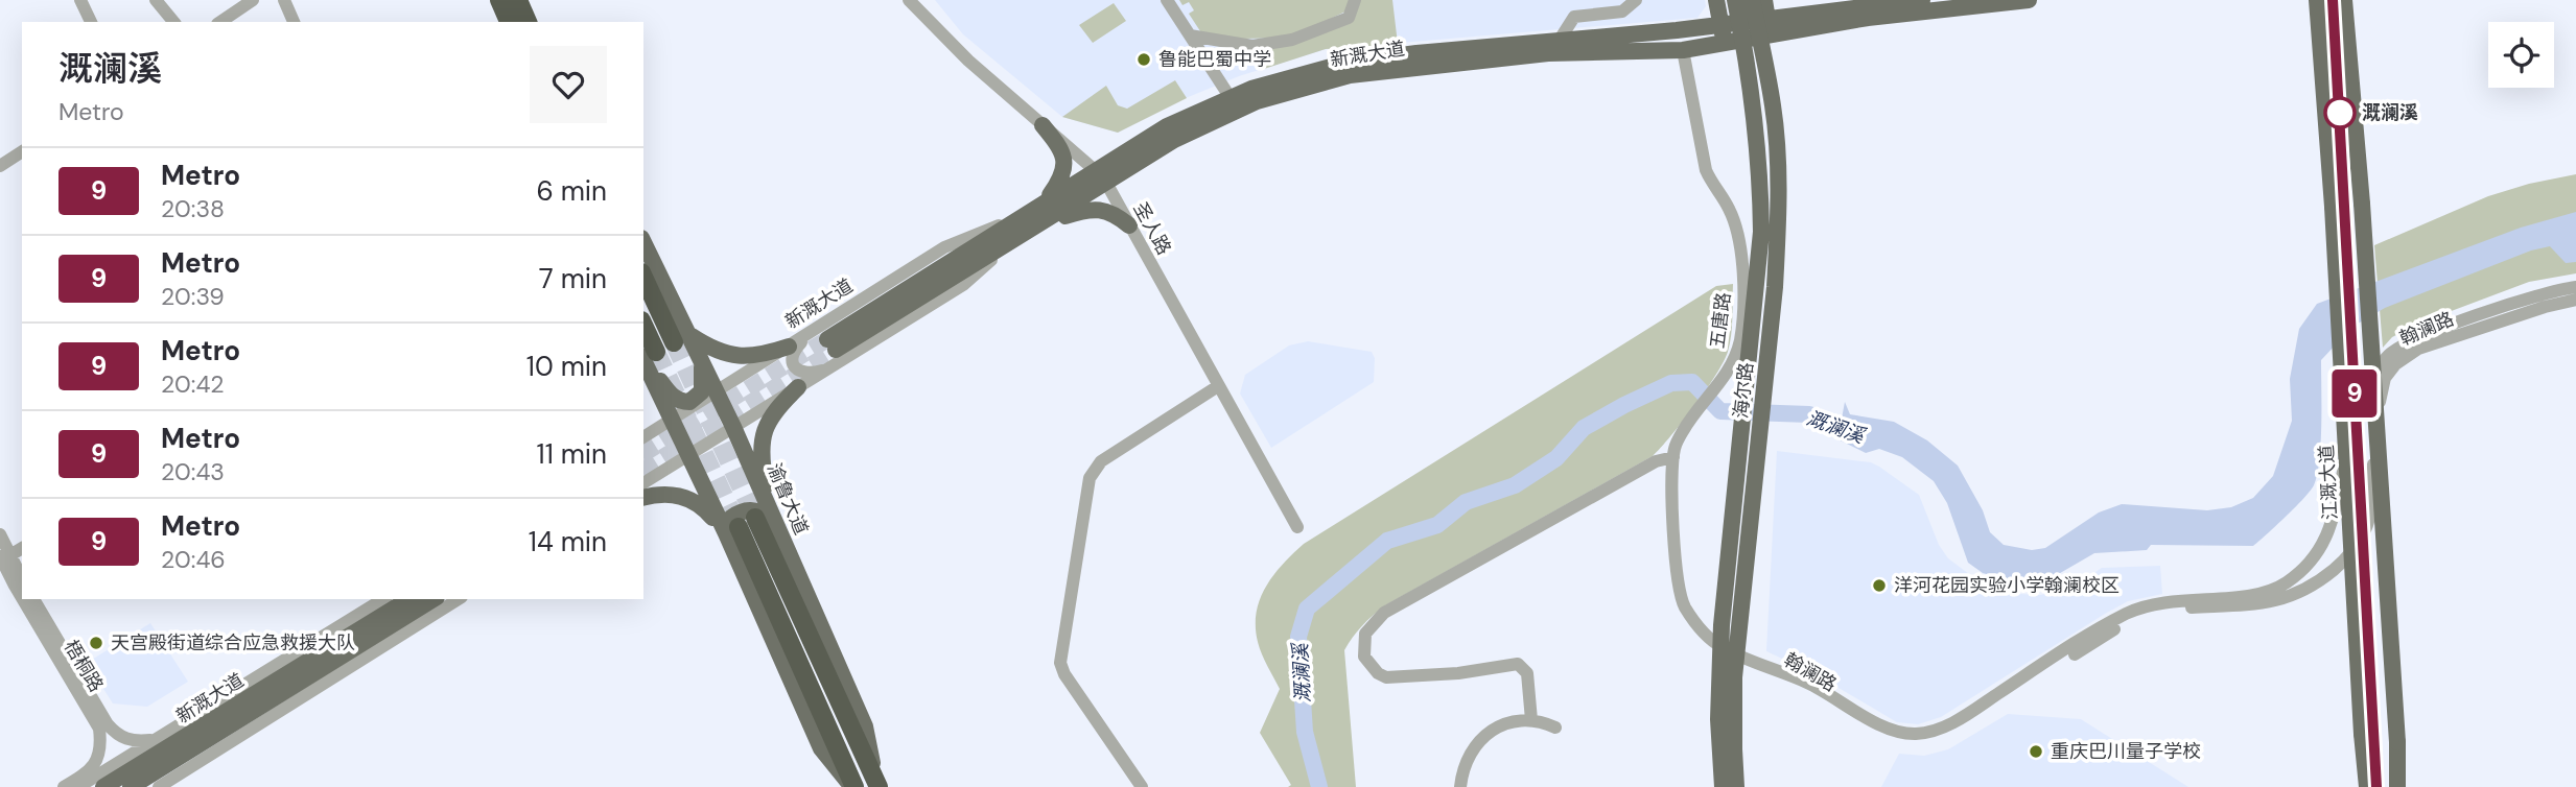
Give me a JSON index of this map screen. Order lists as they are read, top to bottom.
{
  "streets": {
    "highway": ["渝鲁大道"],
    "main road": ["新溉大道", "海尔路", "江溉大道"],
    "street": [
      "圣人路",
      "五唐路",
      "翰澜路",
      "梧桐路"
    ]
  },
  "crossings": [
    ["新溉大道", "圣人路"],
    ["新溉大道", "五唐路"],
    ["新溉大道", "渝鲁大道"],
    ["新溉大道", "梧桐路"],
    ["五唐路", "翰澜路"]
  ],
  "water": ["溉澜溪"],
  "places": [
    "鲁能巴蜀中学",
    "溉澜溪",
    "洋河花园实验小学翰澜校区",
    "天宫殿街道综合应急救援大队",
    "重庆巴川量子学校"
  ],
  "lines": ["metro line 9"],
  "page": {
    "on_map": "9",
    "heading": ["溉澜溪", "Metro"],
    "list": [
      {
        "mark": "9",
        "name": "Metro",
        "note": "20:38",
        "value": "6 min"
      },
      {
        "mark": "9",
        "name": "Metro",
        "note": "20:39",
        "value": "7 min"
      },
      {
        "mark": "9",
        "name": "Metro",
        "note": "20:42",
        "value": "10 min"
      },
      {
        "mark": "9",
        "name": "Metro",
        "note": "20:43",
        "value": "11 min"
      },
      {
        "mark": "9",
        "name": "Metro",
        "note": "20:46",
        "value": "14 min"
      }
    ]
  }
}
